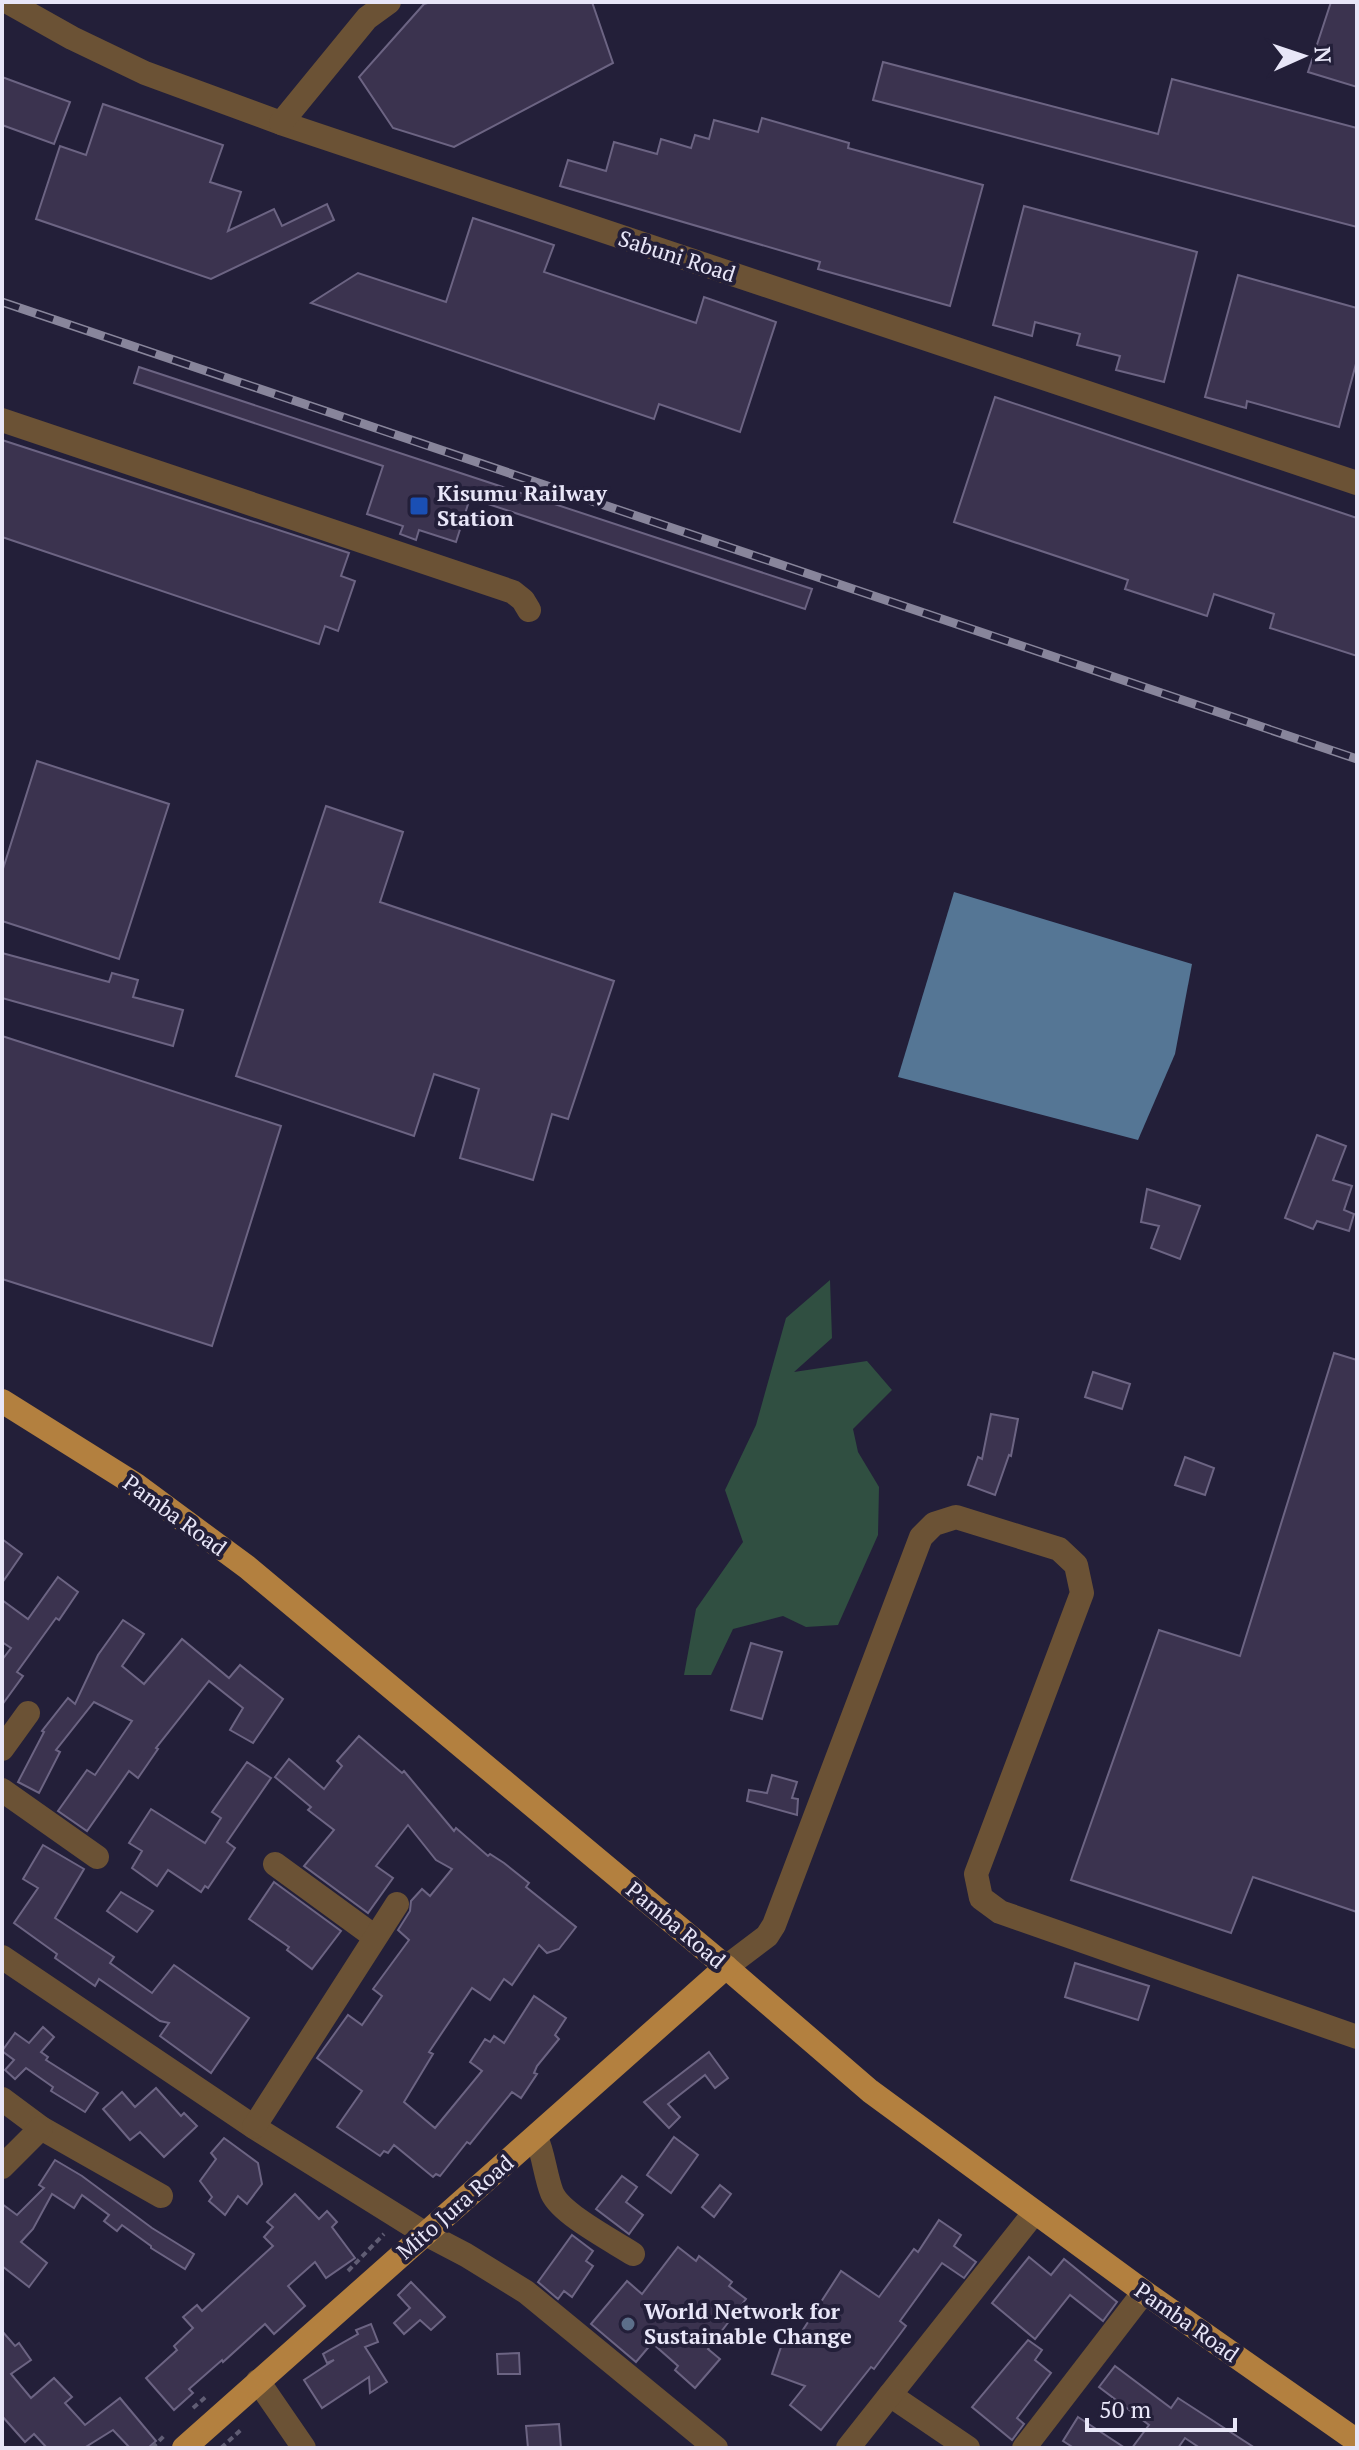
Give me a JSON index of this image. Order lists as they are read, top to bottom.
{
  "streets": {
    "main road": ["Pamba Road", "Mito Jura Road"],
    "street": ["Sabuni Road"]
  },
  "crossings": [
    ["Pamba Road", "Mito Jura Road"]
  ],
  "places": {
    "transit": ["Kisumu Railway Station"],
    "other": ["World Network for Sustainable Change"]
  },
  "scale_bar": "50 m",
  "north": "right"
}
